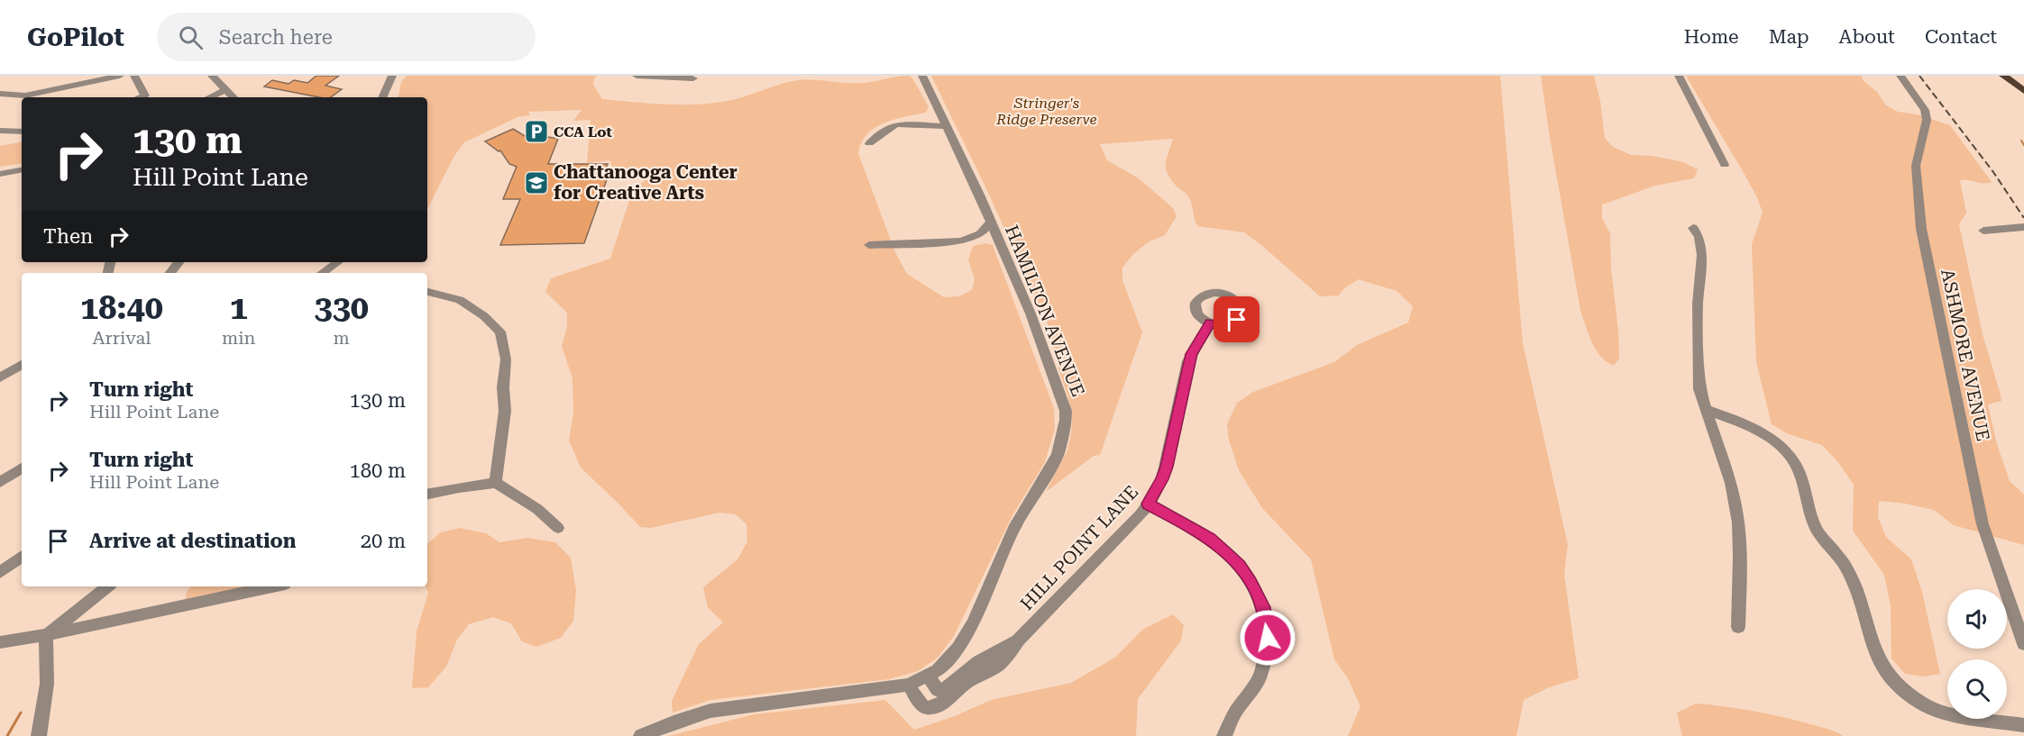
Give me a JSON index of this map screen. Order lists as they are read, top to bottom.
{
  "streets": {
    "street": ["HAMILTON AVENUE", "ASHMORE AVENUE", "HILL POINT LANE"]
  },
  "crossings": [
    ["HAMILTON AVENUE", "HILL POINT LANE"]
  ],
  "parks": ["Stringer's Ridge Preserve"],
  "places": {
    "parking": ["CCA Lot"],
    "school or university": ["Chattanooga Center for Creative Arts"]
  },
  "page": {
    "header": "GoPilot",
    "search": "Search here",
    "nav": [
      "Home",
      "Map",
      "About",
      "Contact"
    ],
    "turn": ["130 m", "Hill Point Lane"],
    "then": "Then",
    "eta": [
      "18:40",
      "Arrival",
      "1",
      "min",
      "330",
      "m"
    ],
    "list": [
      {
        "name": "Turn right",
        "note": "Hill Point Lane",
        "value": "130 m"
      },
      {
        "name": "Turn right",
        "note": "Hill Point Lane",
        "value": "180 m"
      },
      {
        "name": "Arrive at destination",
        "value": "20 m"
      }
    ]
  }
}
